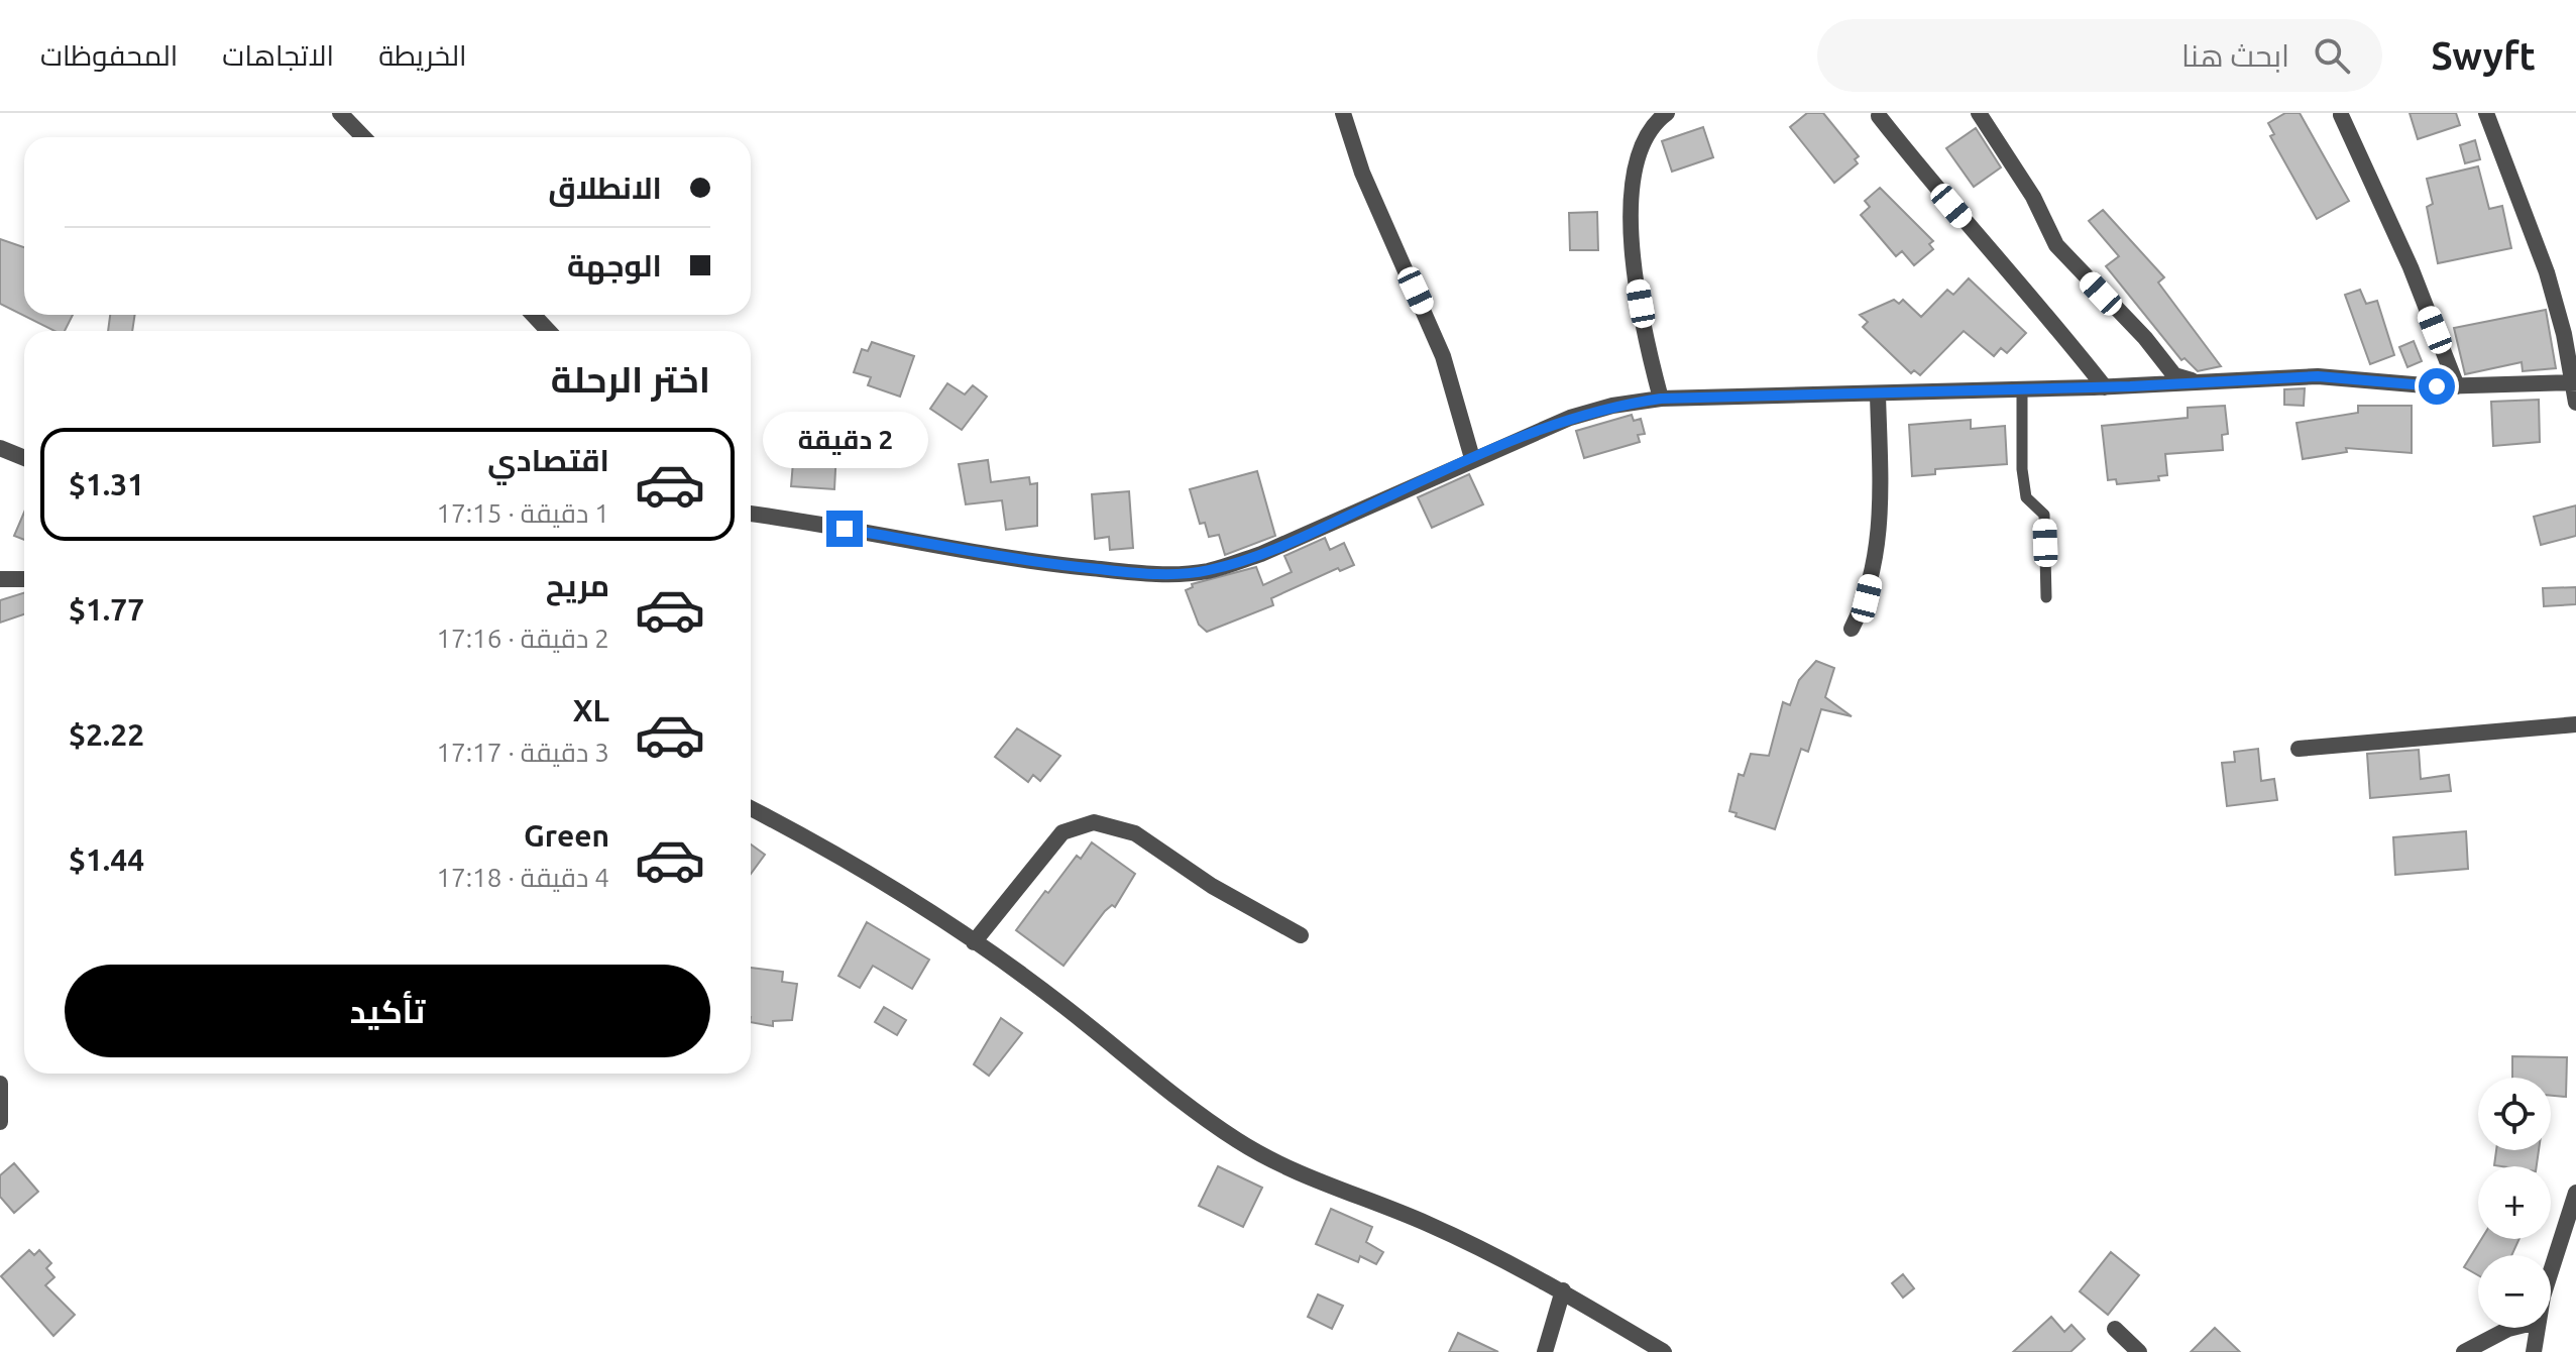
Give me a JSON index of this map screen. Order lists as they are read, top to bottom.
{
  "page": {
    "header": "Swyft",
    "search": "ابحث هنا",
    "nav": ["الخريطة", "الاتجاهات", "المحفوظات"],
    "banner": ["الانطلاق", "الوجهة"],
    "heading": "اختر الرحلة",
    "bubble": "2 دقيقة",
    "list": [
      {
        "name": "اقتصادي",
        "note": "1 دقيقة · 17:15",
        "value": "$1.31"
      },
      {
        "name": "مريح",
        "note": "2 دقيقة · 17:16",
        "value": "$1.77"
      },
      {
        "name": "XL",
        "note": "3 دقيقة · 17:17",
        "value": "$2.22"
      },
      {
        "name": "Green",
        "note": "4 دقيقة · 17:18",
        "value": "$1.44"
      }
    ],
    "buttons": "تأكيد",
    "map_buttons": ["+", "−"]
  }
}
